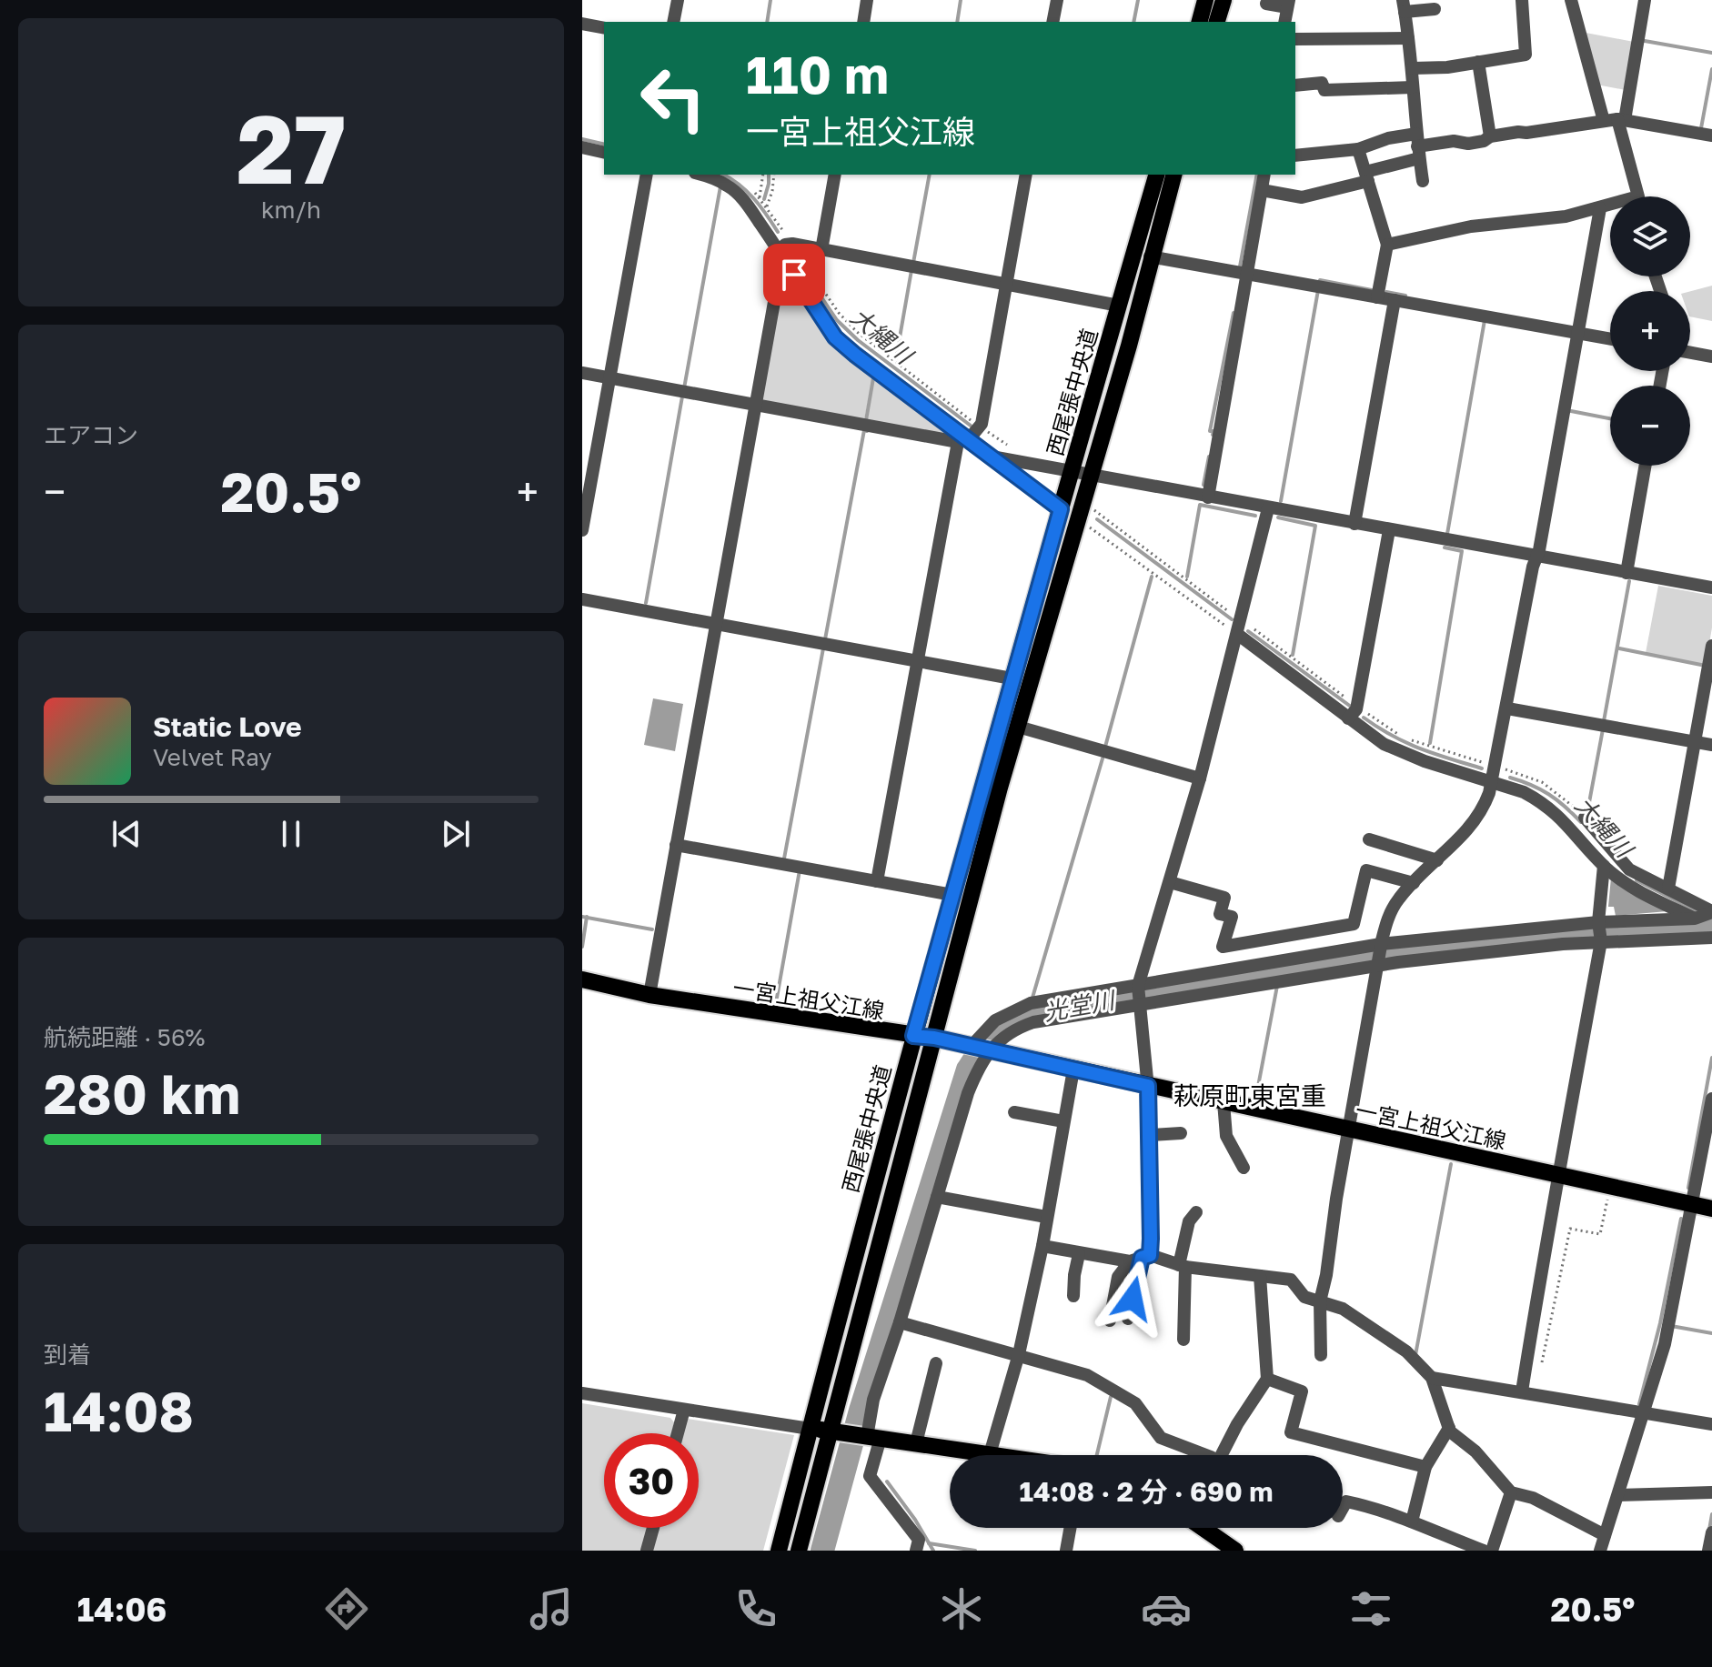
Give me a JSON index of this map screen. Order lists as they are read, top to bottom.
{
  "streets": {
    "main road": ["西尾張中央道", "一宮上祖父江線"]
  },
  "crossings": [
    ["西尾張中央道", "一宮上祖父江線"]
  ],
  "districts": ["萩原町東宮重"],
  "water": ["大縄川", "光堂川"],
  "page": {
    "tile": [
      ["27", "km/h"],
      "エアコン",
      ["航続距離 · 56%", "280 km"],
      ["到着", "14:08"]
    ],
    "turn": ["110 m", "一宮上祖父江線"],
    "map_buttons": ["+", "−"],
    "heat": ["−", "20.5°", "+"],
    "song": ["Static Love", "Velvet Ray"],
    "limit": "30",
    "trip": "14:08 · 2 分 · 690 m",
    "tabs": ["14:06", "20.5°"]
  }
}
